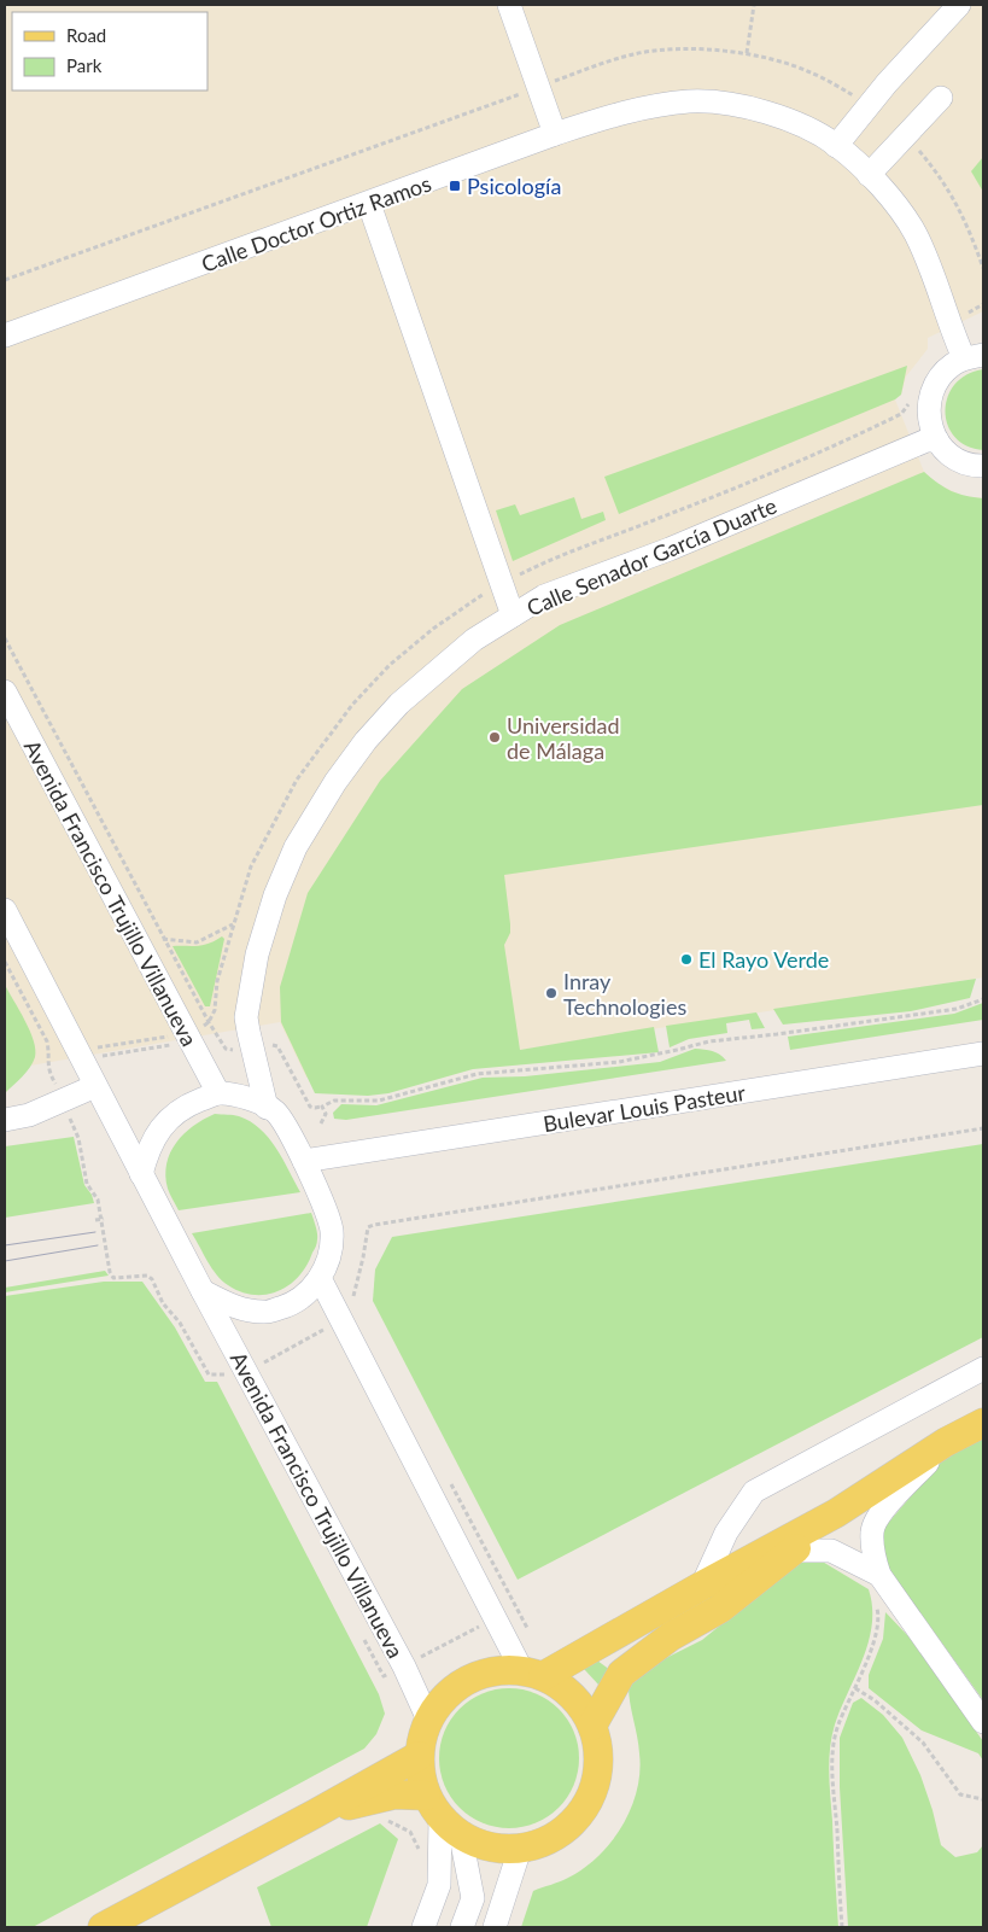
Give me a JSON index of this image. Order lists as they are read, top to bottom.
{
  "streets": {
    "street": [
      "Calle Doctor Ortiz Ramos",
      "Calle Senador García Duarte",
      "Avenida Francisco Trujillo Villanueva",
      "Bulevar Louis Pasteur"
    ]
  },
  "crossings": [
    ["Calle Senador García Duarte", "Avenida Francisco Trujillo Villanueva"],
    ["Calle Senador García Duarte", "Bulevar Louis Pasteur"],
    ["Avenida Francisco Trujillo Villanueva", "Bulevar Louis Pasteur"]
  ],
  "places": {
    "transit": ["Psicología"],
    "other": ["Universidad de Málaga", "El Rayo Verde", "Inray Technologies"]
  },
  "legend": ["Road", "Park"]
}
